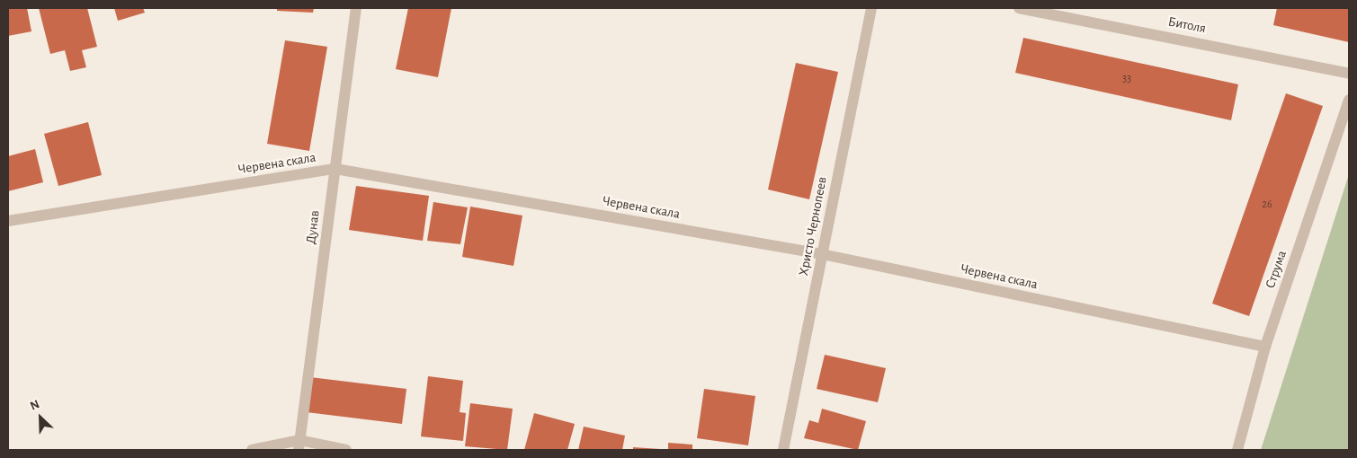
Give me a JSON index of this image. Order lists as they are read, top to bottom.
{
  "streets": {
    "street": [
      "Битоля",
      "Червена скала",
      "Христо Чернопеев",
      "Дунав",
      "Струма"
    ]
  },
  "crossings": [
    ["Червена скала", "Христо Чернопеев"],
    ["Червена скала", "Дунав"],
    ["Червена скала", "Струма"]
  ],
  "house_numbers": ["33", "26"],
  "north": "top left"
}
